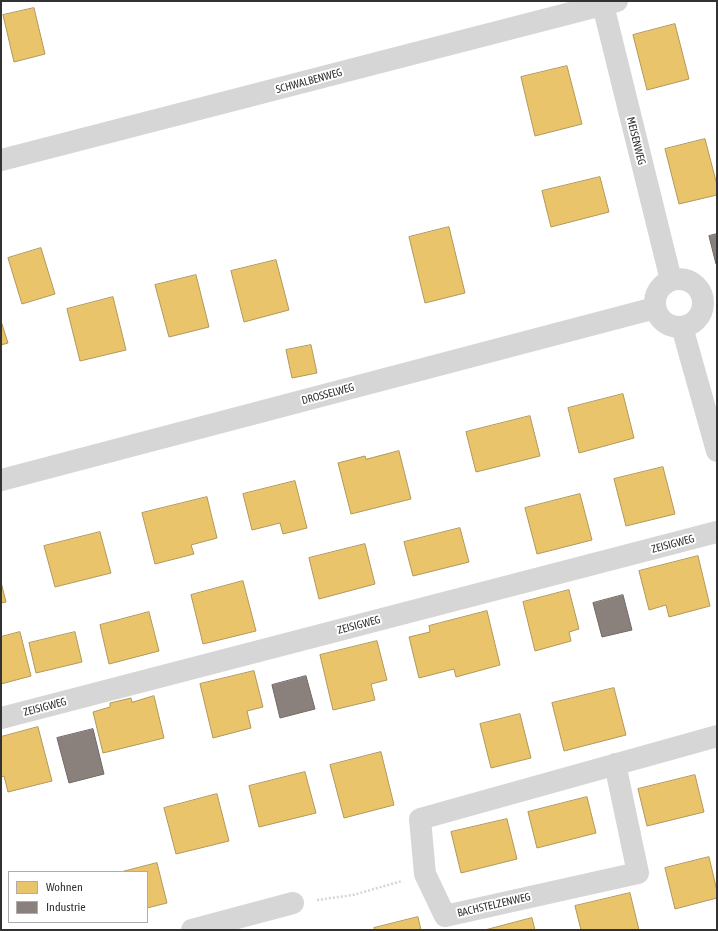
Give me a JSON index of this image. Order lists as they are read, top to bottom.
{
  "streets": {
    "street": [
      "SCHWALBENWEG",
      "MEISENWEG",
      "DROSSELWEG",
      "ZEISIGWEG",
      "BACHSTELZENWEG"
    ]
  },
  "crossings": [
    ["SCHWALBENWEG", "MEISENWEG"],
    ["MEISENWEG", "DROSSELWEG"]
  ],
  "legend": ["Wohnen", "Industrie"]
}
